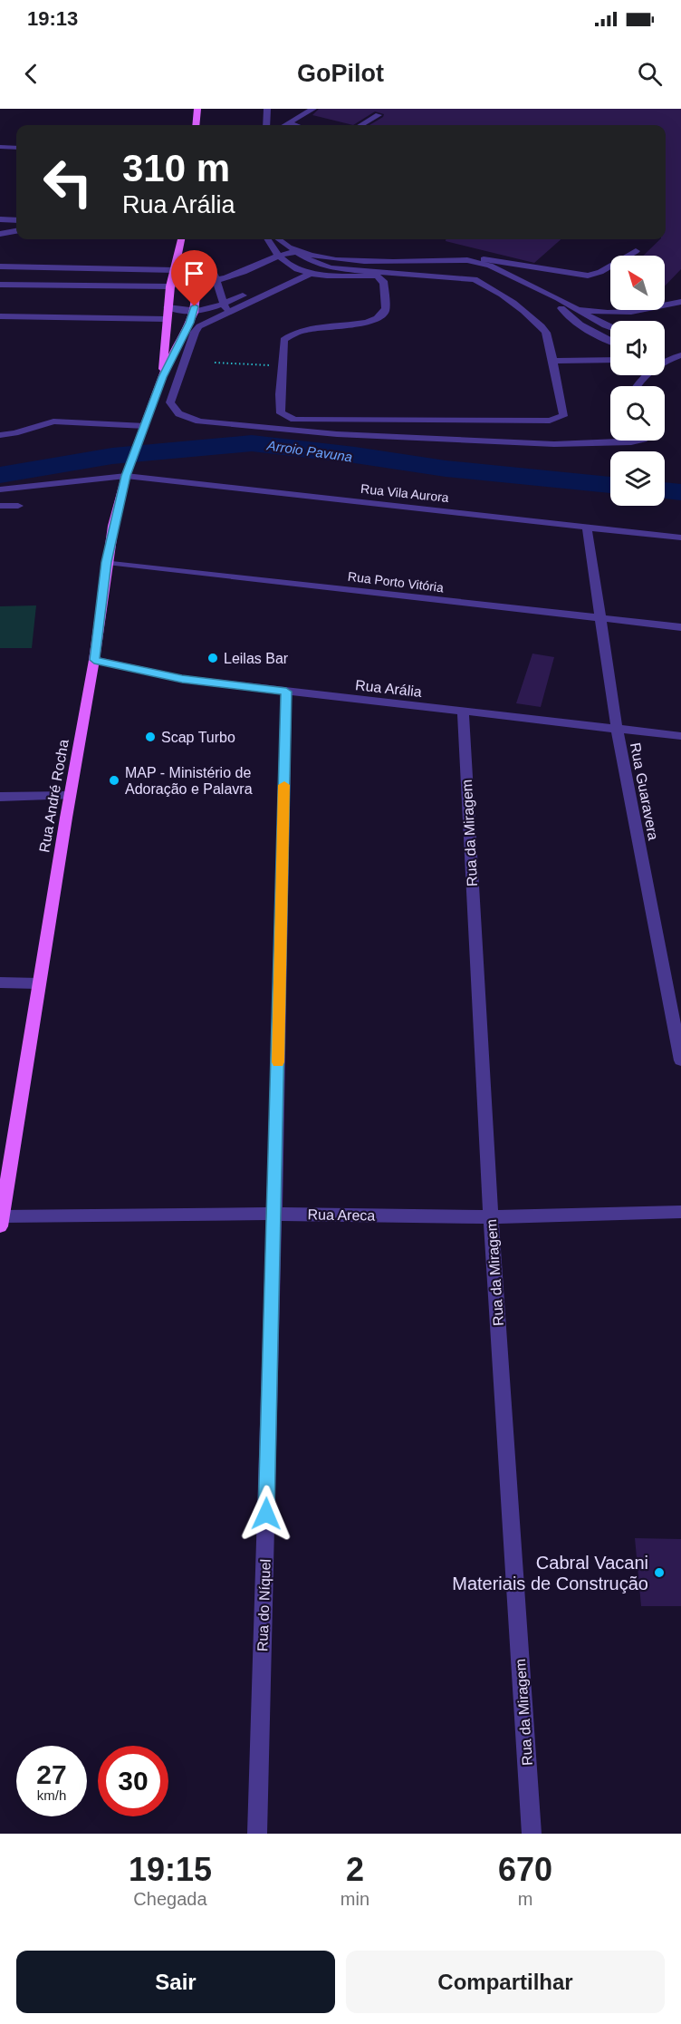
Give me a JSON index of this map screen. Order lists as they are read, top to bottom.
{
  "streets": {
    "main road": ["Rua André Rocha"],
    "street": [
      "Rua Vila Aurora",
      "Rua Porto Vitória",
      "Rua Arália",
      "Rua Guaravera",
      "Rua da Miragem",
      "Rua Areca",
      "Rua do Níquel"
    ]
  },
  "crossings": [
    ["Rua Vila Aurora", "Rua Guaravera"],
    ["Rua Vila Aurora", "Rua André Rocha"],
    ["Rua Porto Vitória", "Rua Guaravera"],
    ["Rua Porto Vitória", "Rua André Rocha"],
    ["Rua Arália", "Rua Guaravera"],
    ["Rua Arália", "Rua André Rocha"],
    ["Rua Arália", "Rua da Miragem"],
    ["Rua Arália", "Rua do Níquel"],
    ["Rua André Rocha", "Rua Areca"],
    ["Rua da Miragem", "Rua Areca"],
    ["Rua Areca", "Rua do Níquel"]
  ],
  "water": ["Arroio Pavuna"],
  "places": [
    "Leilas Bar",
    "Scap Turbo",
    "MAP - Ministério de Adoração e Palavra",
    "Cabral Vacani Materiais de Construção"
  ],
  "north": "top left",
  "page": {
    "status": "19:13",
    "header": "GoPilot",
    "turn": ["310 m", "Rua Arália"],
    "speed": "27 km/h",
    "limit": "30",
    "eta": [
      "19:15",
      "Chegada",
      "2",
      "min",
      "670",
      "m"
    ],
    "buttons": ["Sair", "Compartilhar"]
  }
}
